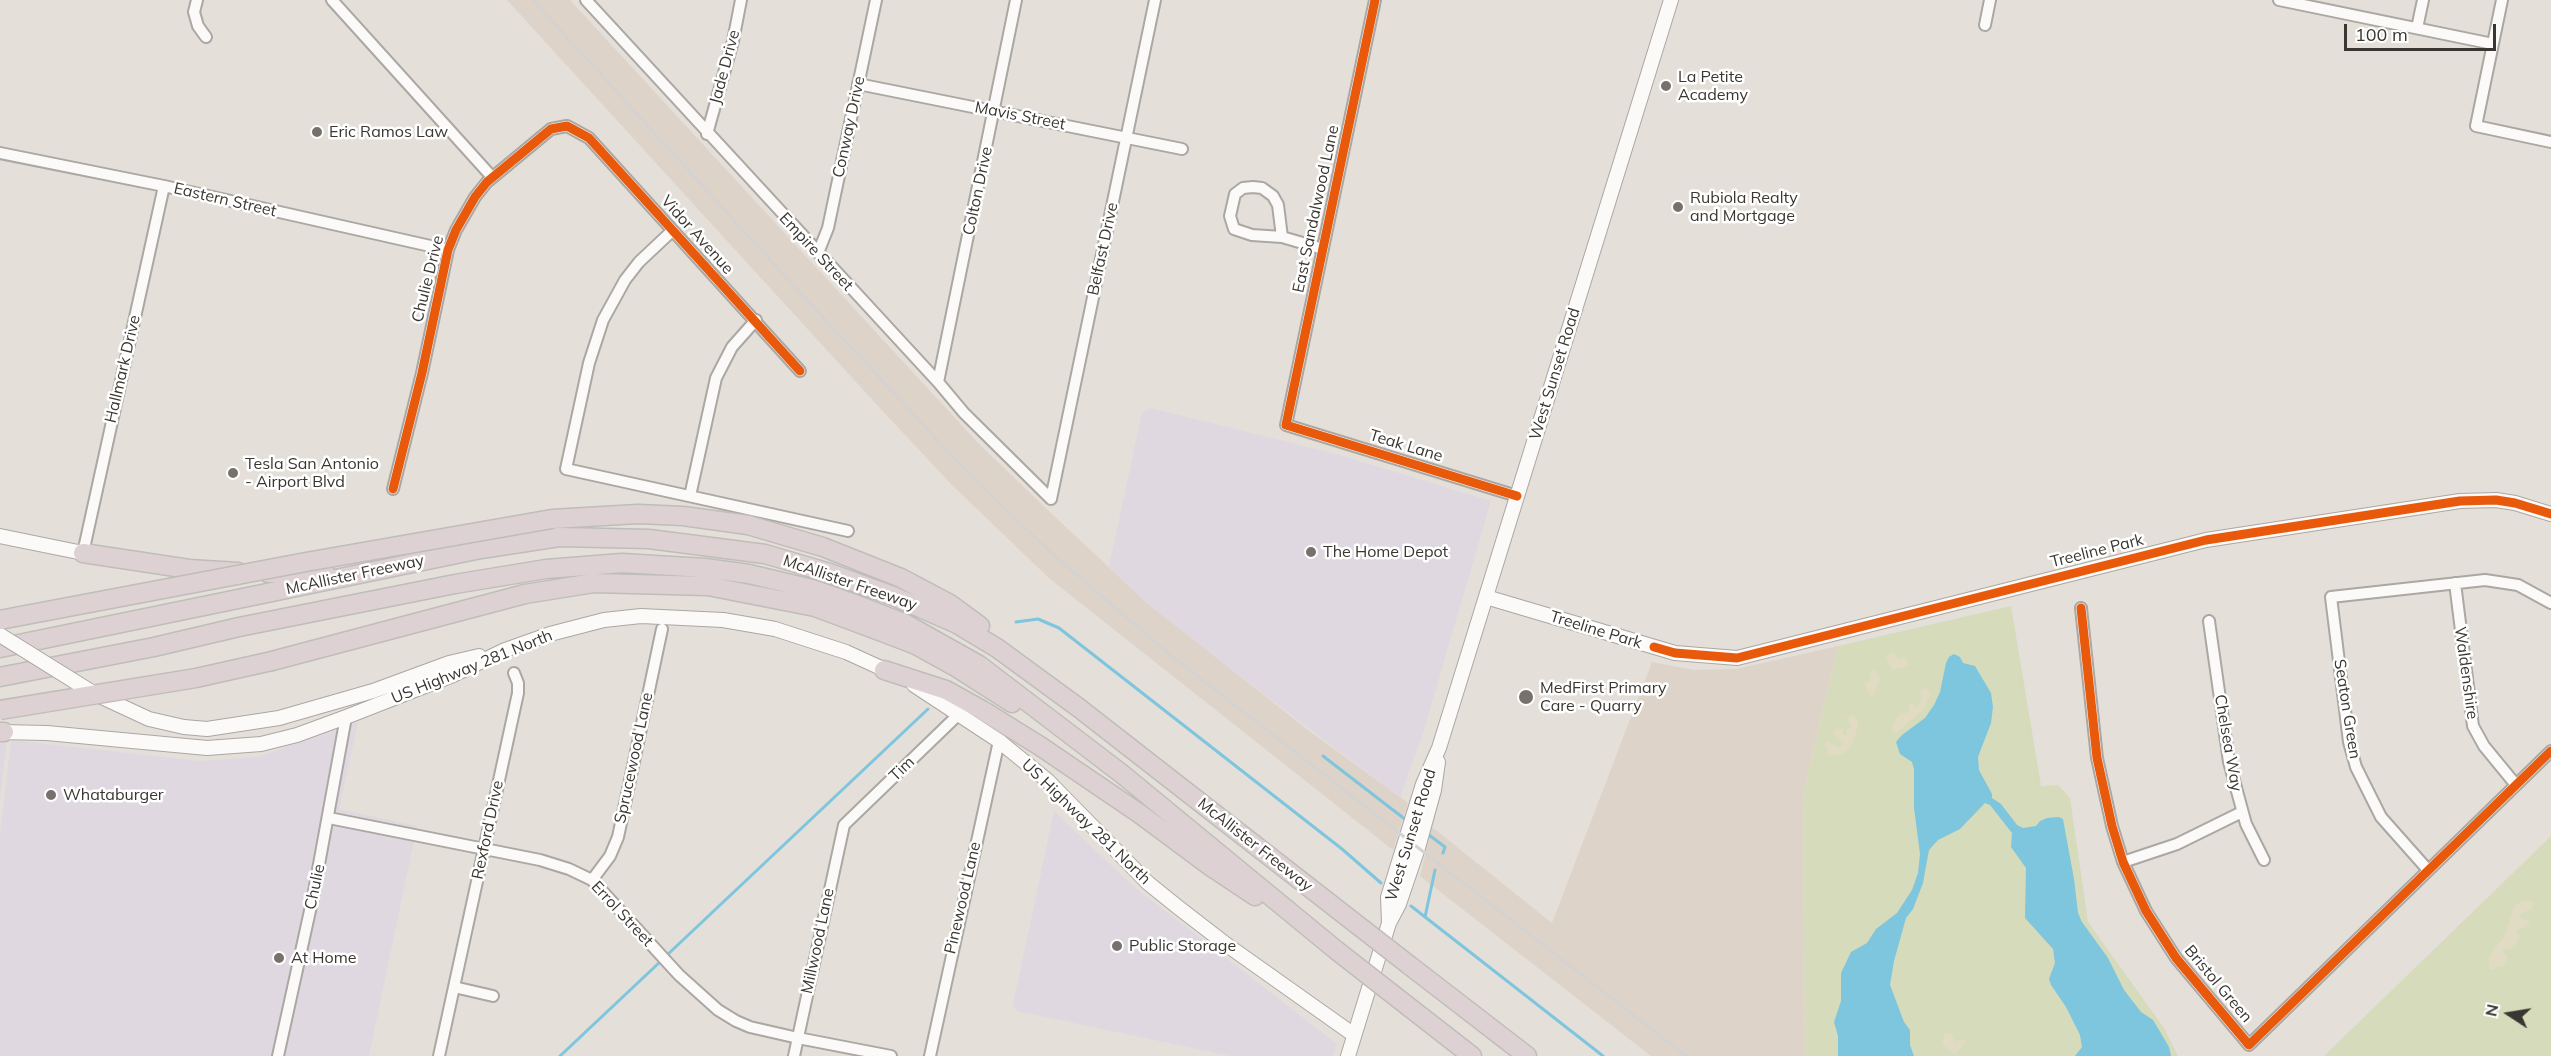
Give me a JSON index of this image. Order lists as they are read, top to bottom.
{
  "streets": {
    "highway": ["McAllister Freeway"],
    "main road": ["West Sunset Road", "Treeline Park", "US Highway 281 North"],
    "street": [
      "Jade Drive",
      "Mavis Street",
      "Conway Drive",
      "Colton Drive",
      "Eastern Street",
      "East Sandalwood Lane",
      "Vidor Avenue",
      "Belfast Drive",
      "Empire Street",
      "Chulie Drive",
      "Hallmark Drive",
      "Teak Lane",
      "Waldenshire",
      "Seaton Green",
      "Chelsea Way",
      "Sprucewood Lane",
      "Tim",
      "Rexford Drive",
      "Chulie",
      "Pinewood Lane",
      "Errol Street",
      "Millwood Lane",
      "Bristol Green"
    ]
  },
  "crossings": [
    ["Jade Drive", "Empire Street"],
    ["Mavis Street", "Conway Drive"],
    ["Mavis Street", "Colton Drive"],
    ["Mavis Street", "Belfast Drive"],
    ["Conway Drive", "Empire Street"],
    ["Colton Drive", "Empire Street"],
    ["Eastern Street", "Chulie Drive"],
    ["Eastern Street", "Hallmark Drive"],
    ["East Sandalwood Lane", "Teak Lane"],
    ["Vidor Avenue", "Chulie Drive"],
    ["Belfast Drive", "Empire Street"],
    ["West Sunset Road", "Teak Lane"],
    ["West Sunset Road", "Treeline Park"],
    ["West Sunset Road", "US Highway 281 North"],
    ["US Highway 281 North", "Tim"],
    ["US Highway 281 North", "Chulie"],
    ["US Highway 281 North", "Pinewood Lane"],
    ["Waldenshire", "Seaton Green"],
    ["Waldenshire", "Bristol Green"],
    ["Seaton Green", "Bristol Green"],
    ["Sprucewood Lane", "Errol Street"],
    ["Tim", "Millwood Lane"],
    ["Rexford Drive", "Errol Street"],
    ["Chulie", "Errol Street"],
    ["Errol Street", "Millwood Lane"]
  ],
  "places": [
    "La Petite Academy",
    "Eric Ramos Law",
    "Rubiola Realty and Mortgage",
    "Tesla San Antonio - Airport Blvd",
    "The Home Depot",
    "MedFirst Primary Care - Quarry",
    "Whataburger",
    "Public Storage",
    "At Home"
  ],
  "scale_bar": "100 m",
  "north": "left"
}
